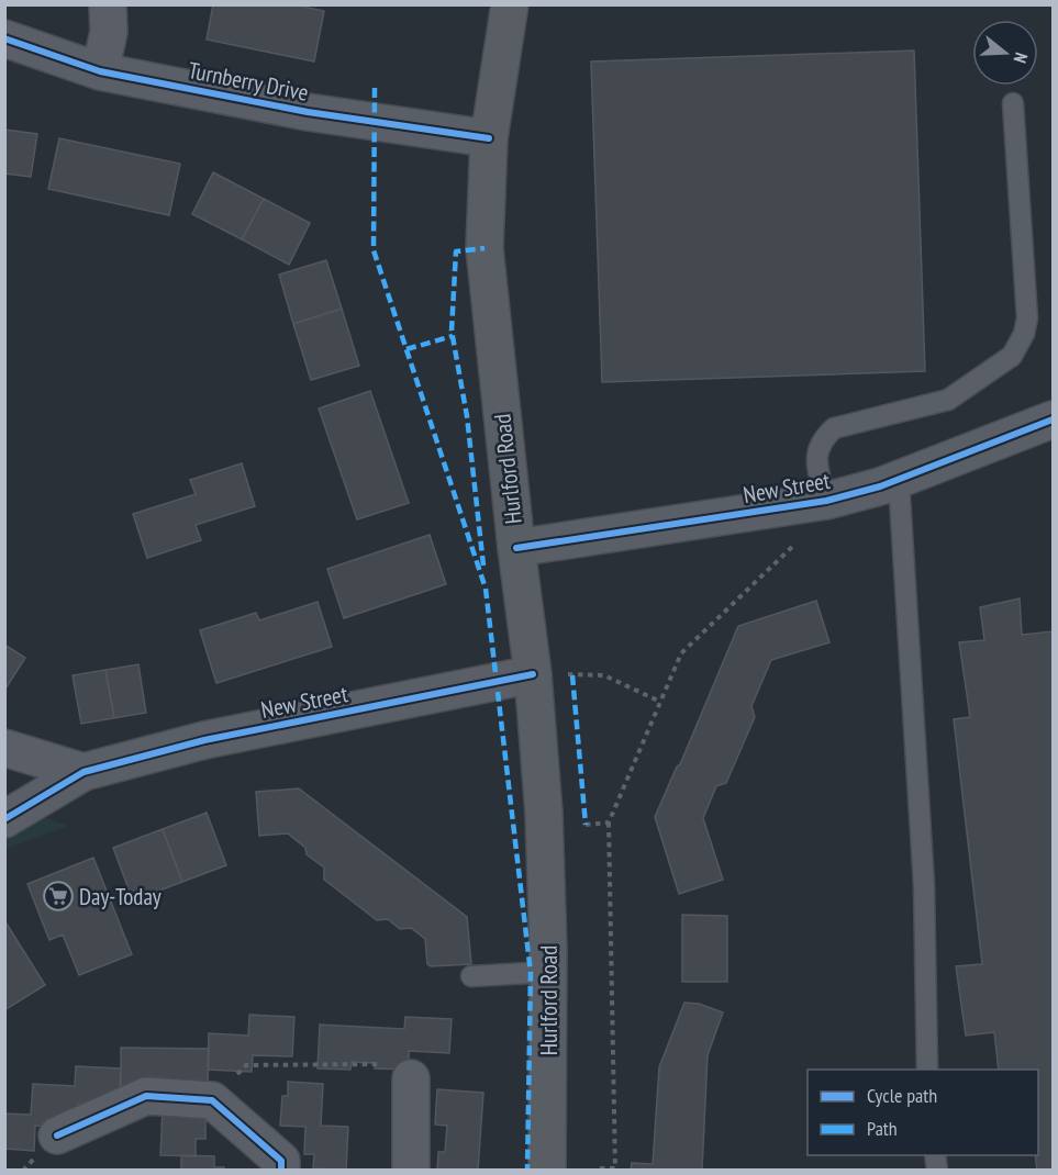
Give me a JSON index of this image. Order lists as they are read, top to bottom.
{
  "streets": {
    "main road": ["Hurlford Road"],
    "street": ["Turnberry Drive", "New Street"]
  },
  "crossings": [
    ["Turnberry Drive", "Hurlford Road"],
    ["Hurlford Road", "New Street"]
  ],
  "places": {
    "supermarket": ["Day-Today"]
  },
  "legend": ["Cycle path", "Path"],
  "north": "right"
}
